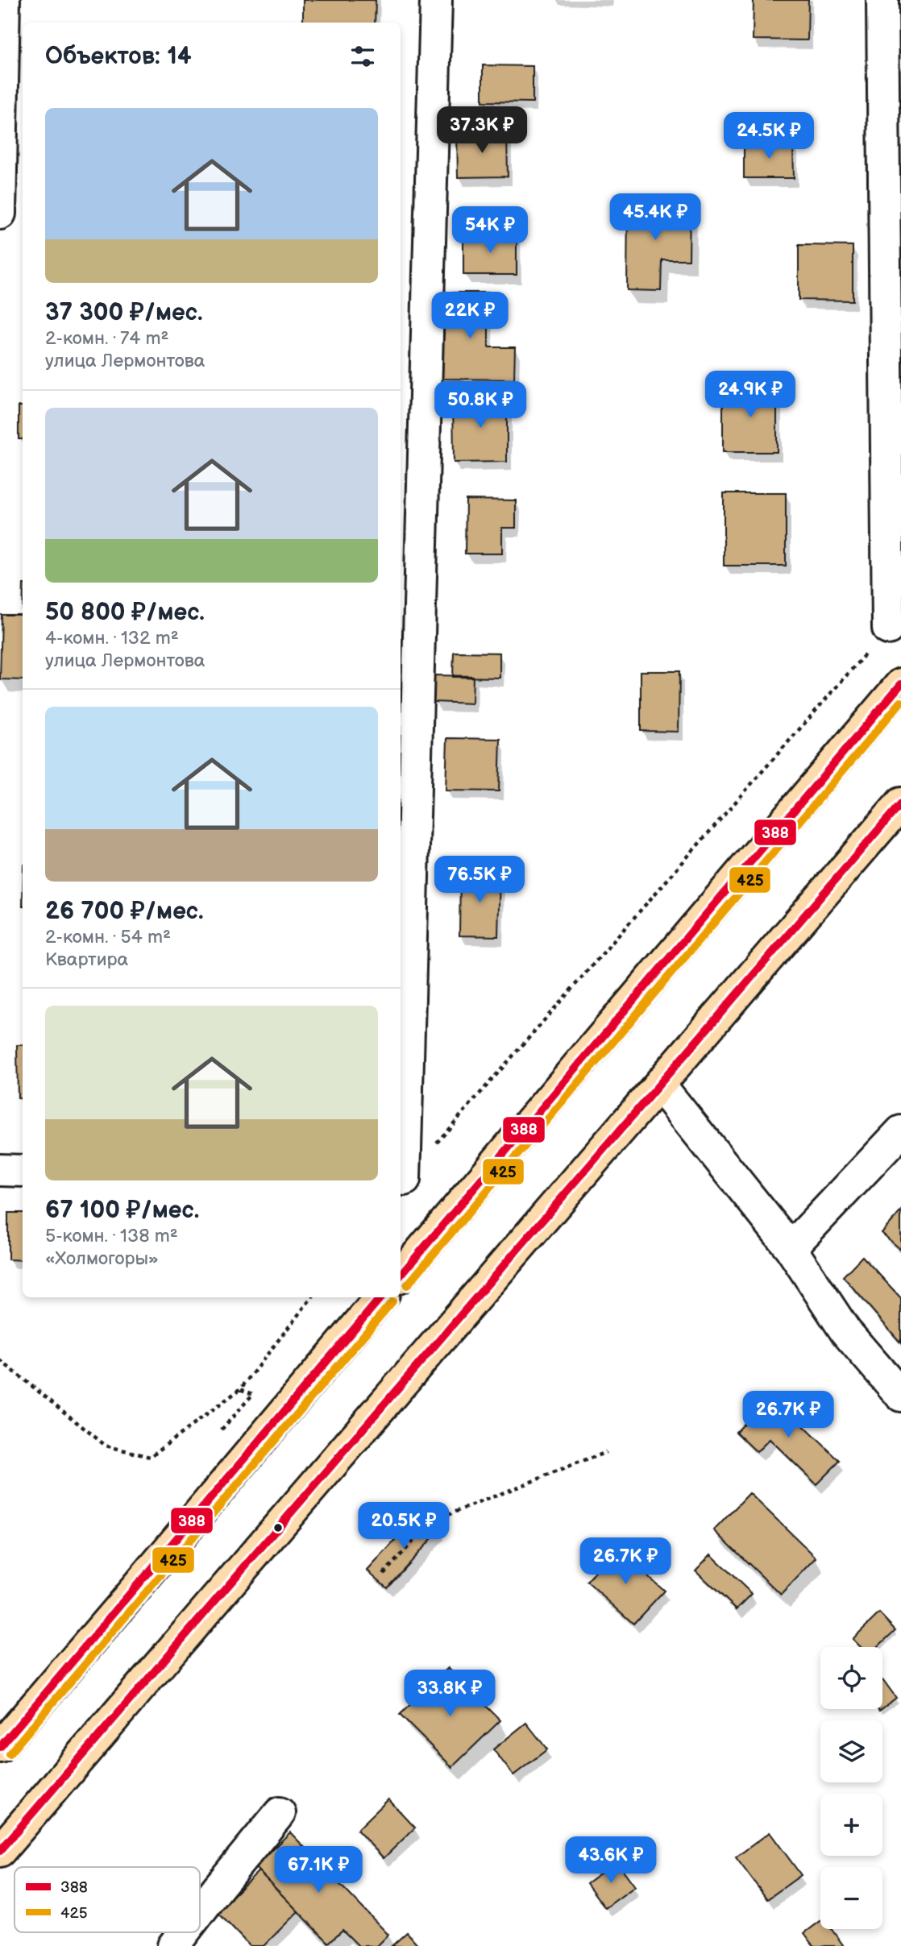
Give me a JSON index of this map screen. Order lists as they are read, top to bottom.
{
  "lines": ["transit line 388", "transit line 425"],
  "legend": ["388", "425"],
  "page": {
    "heading": "Объектов: 14",
    "list": [
      {
        "name": "37 300 ₽/мес.",
        "note": "2-комн. · 74 m² · улица Лермонтова"
      },
      {
        "name": "50 800 ₽/мес.",
        "note": "4-комн. · 132 m² · улица Лермонтова"
      },
      {
        "name": "26 700 ₽/мес.",
        "note": "2-комн. · 54 m² · Квартира"
      },
      {
        "name": "67 100 ₽/мес.",
        "note": "5-комн. · 138 m² · «Холмогоры»"
      }
    ],
    "price": [
      "37.3K ₽",
      "24.5K ₽",
      "45.4K ₽",
      "54K ₽",
      "22K ₽",
      "24.9K ₽",
      "50.8K ₽",
      "76.5K ₽",
      "26.7K ₽",
      "20.5K ₽",
      "26.7K ₽",
      "33.8K ₽",
      "43.6K ₽",
      "67.1K ₽"
    ],
    "map_buttons": ["+", "−"]
  }
}
